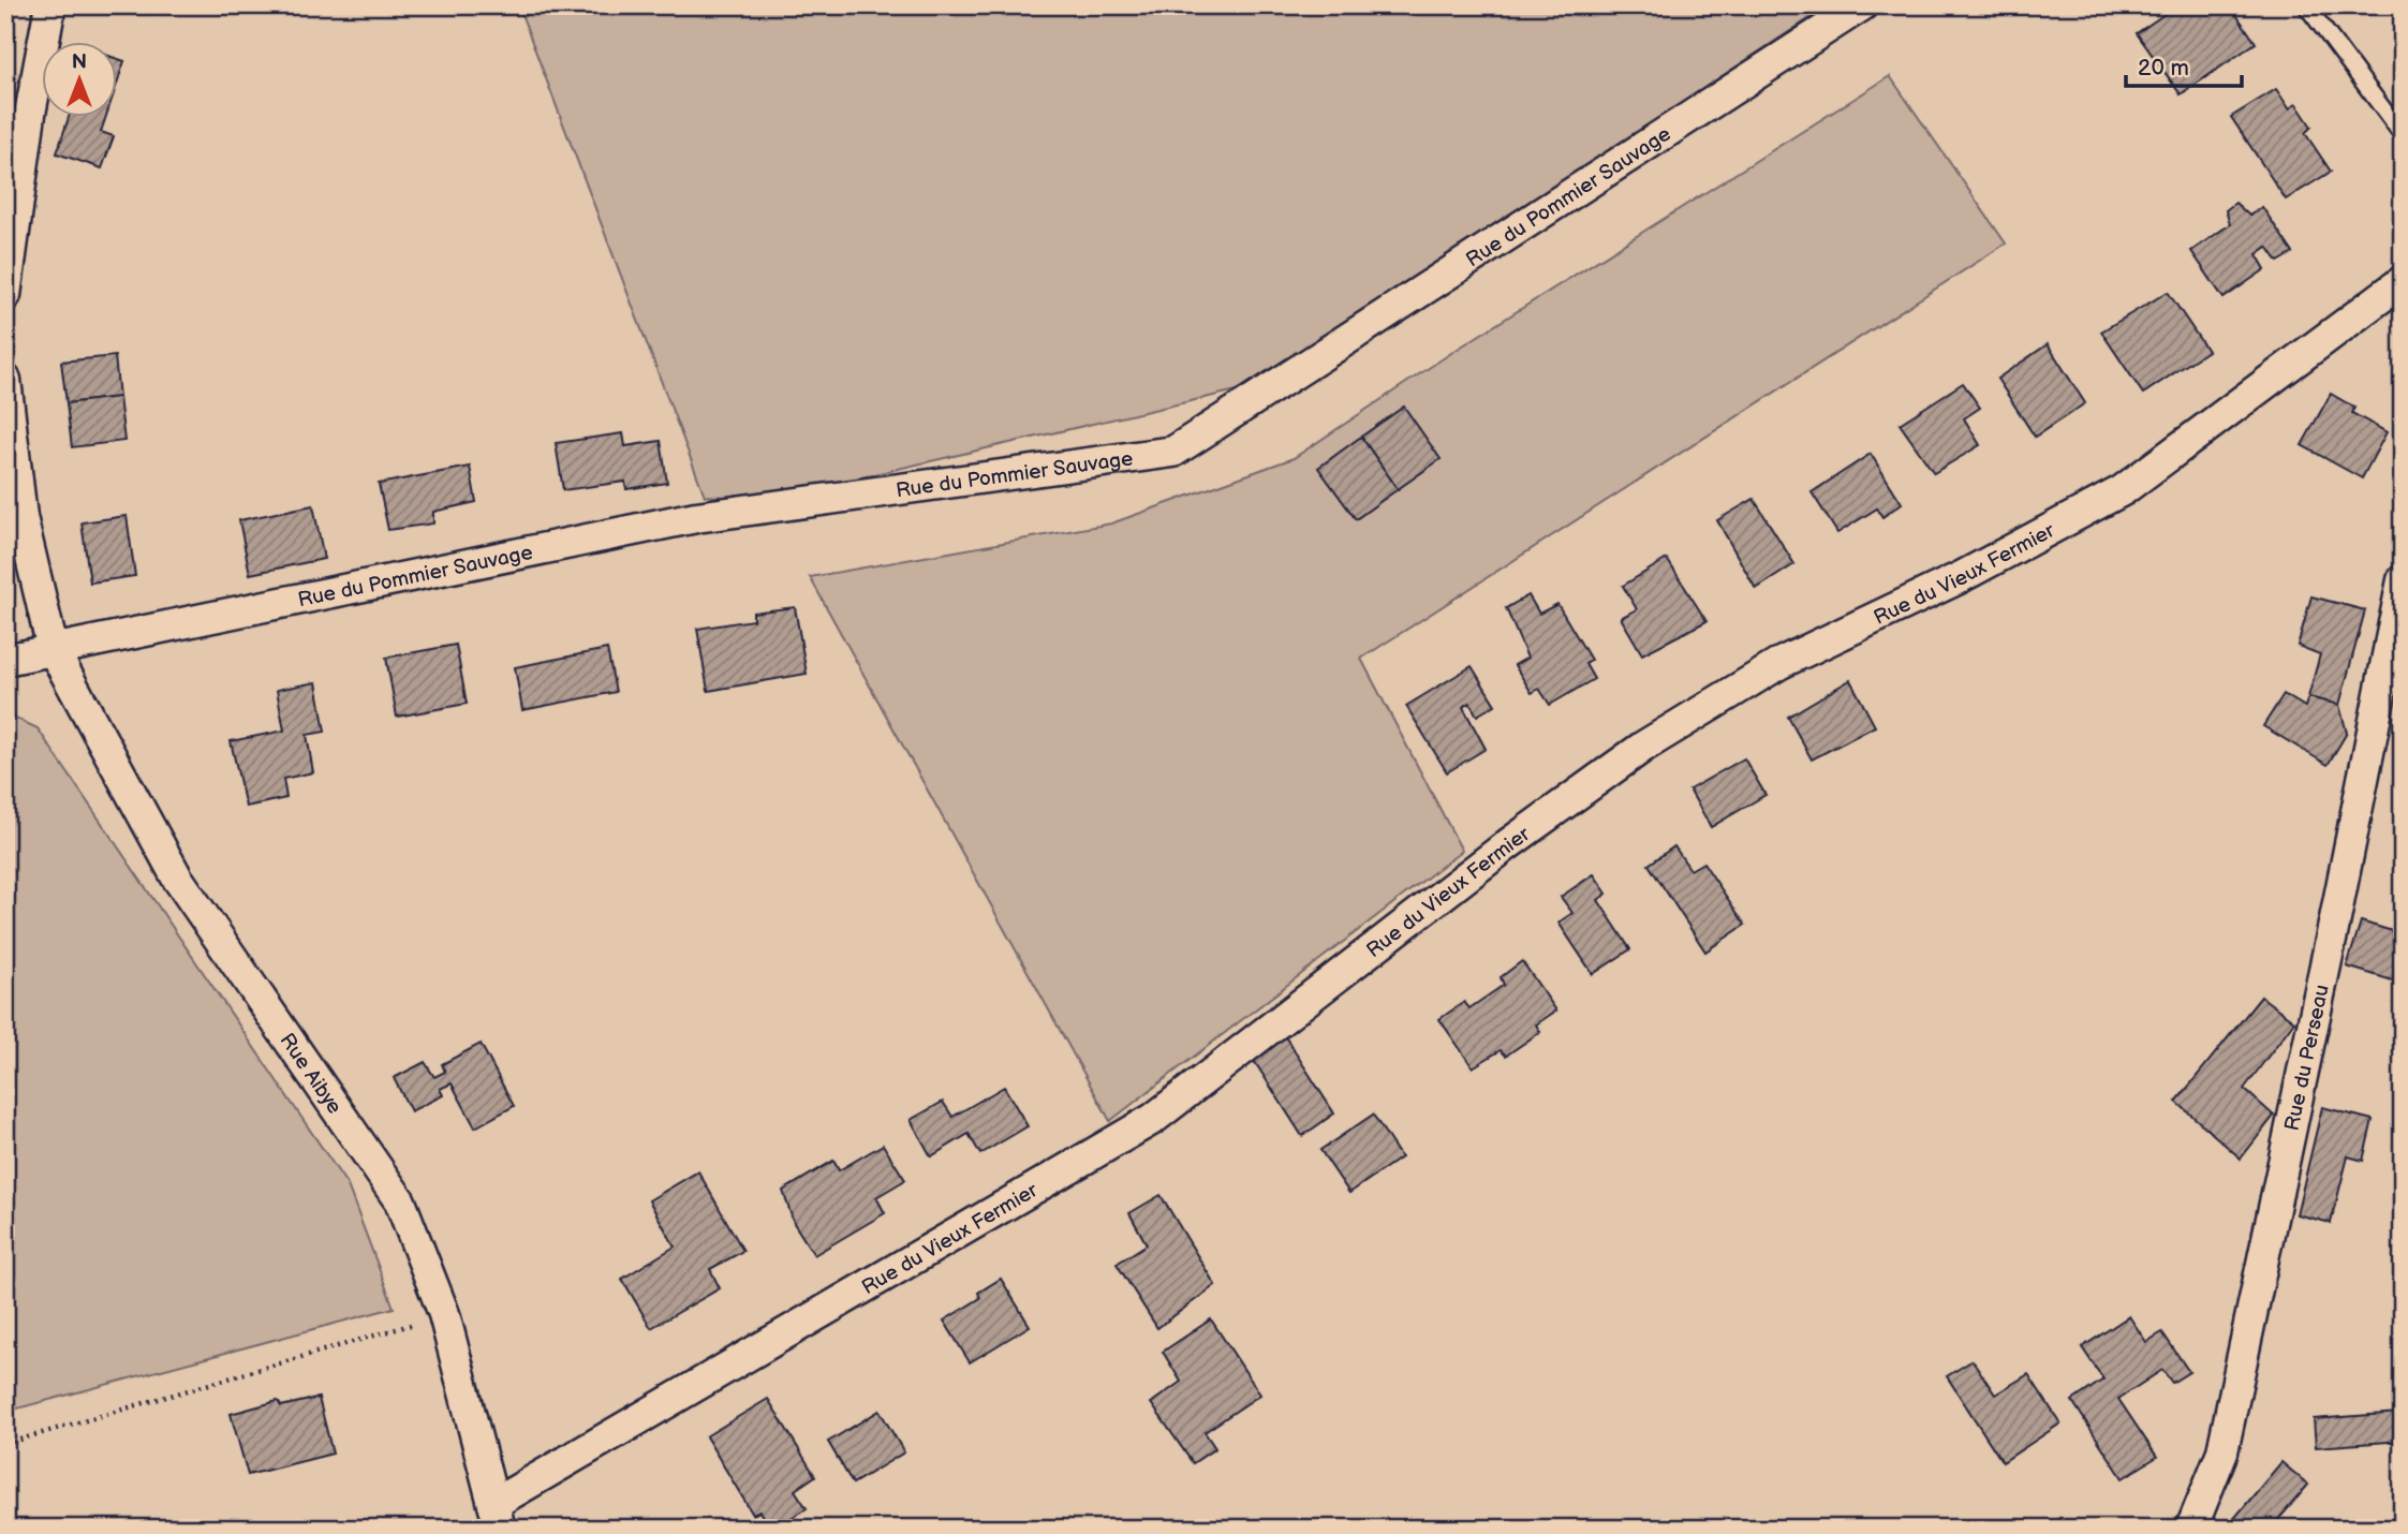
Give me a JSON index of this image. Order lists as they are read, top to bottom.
{
  "streets": {
    "street": [
      "Rue du Pommier Sauvage",
      "Rue du Vieux Fermier",
      "Rue du Perseau",
      "Rue Aibye"
    ]
  },
  "crossings": [
    ["Rue du Pommier Sauvage", "Rue Aibye"],
    ["Rue du Vieux Fermier", "Rue Aibye"]
  ],
  "scale_bar": "20 m",
  "north": "top"
}
